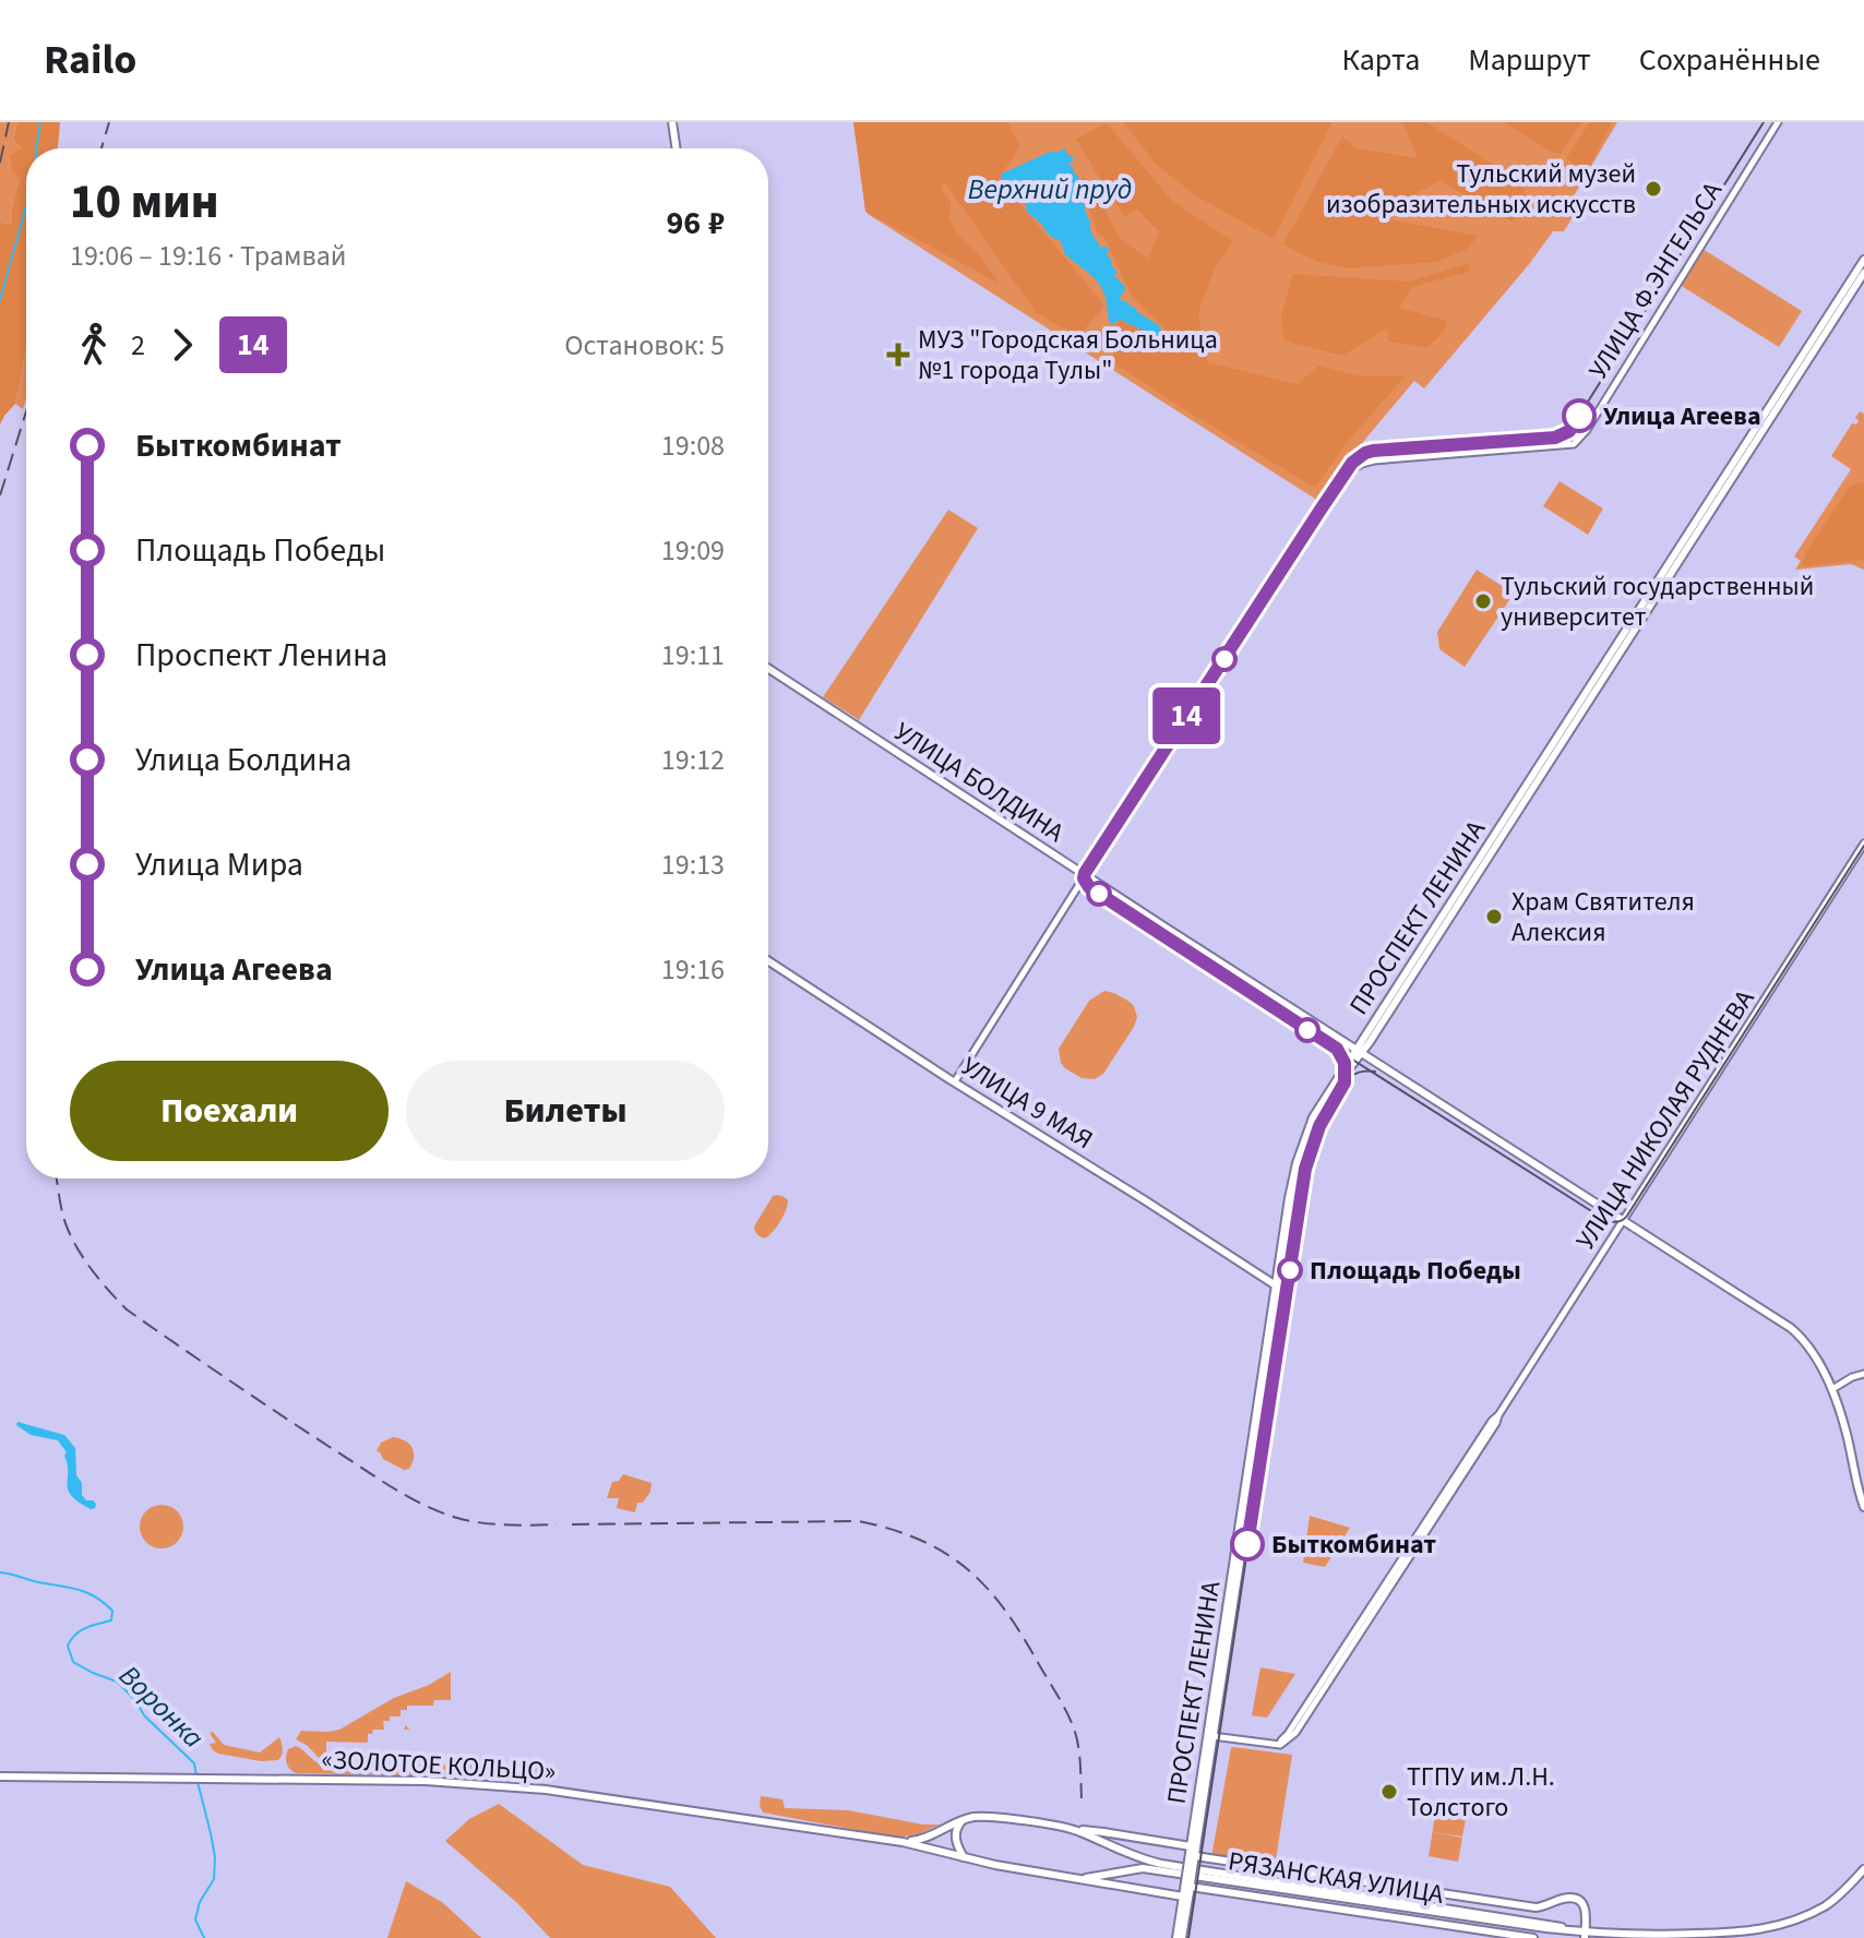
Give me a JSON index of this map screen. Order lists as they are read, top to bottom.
{
  "streets": {
    "main road": [
      "УЛИЦА БОЛДИНА",
      "ПРОСПЕКТ ЛЕНИНА",
      "УЛИЦА 9 МАЯ",
      "«ЗОЛОТОЕ КОЛЬЦО»",
      "РЯЗАНСКАЯ УЛИЦА"
    ],
    "street": ["УЛИЦА Ф.ЭНГЕЛЬСА", "УЛИЦА НИКОЛАЯ РУДНЕВА"]
  },
  "crossings": [
    ["УЛИЦА Ф.ЭНГЕЛЬСА", "УЛИЦА БОЛДИНА"],
    ["УЛИЦА БОЛДИНА", "ПРОСПЕКТ ЛЕНИНА"],
    ["УЛИЦА БОЛДИНА", "УЛИЦА НИКОЛАЯ РУДНЕВА"],
    ["ПРОСПЕКТ ЛЕНИНА", "УЛИЦА 9 МАЯ"],
    ["ПРОСПЕКТ ЛЕНИНА", "УЛИЦА НИКОЛАЯ РУДНЕВА"],
    ["ПРОСПЕКТ ЛЕНИНА", "«ЗОЛОТОЕ КОЛЬЦО»"],
    ["«ЗОЛОТОЕ КОЛЬЦО»", "РЯЗАНСКАЯ УЛИЦА"]
  ],
  "water": ["Верхний пруд", "Воронка"],
  "places": {
    "other": [
      "Тульский музей изобразительных искусств",
      "Улица Агеева",
      "Тульский государственный университет",
      "Храм Святителя Алексия",
      "Площадь Победы",
      "Быткомбинат",
      "ТГПУ им.Л.Н. Толстого"
    ],
    "health": ["МУЗ \"Городская Больница №1 города Тулы\""]
  },
  "lines": ["tram line 14"],
  "page": {
    "header": "Railo",
    "nav": ["Карта", "Маршрут", "Сохранённые"],
    "on_map": "14",
    "heading": ["10 мин", "19:06 – 19:16 · Трамвай", "96 ₽"],
    "legs": ["2", "14", "Остановок: 5"],
    "list": [
      {
        "name": "Быткомбинат",
        "value": "19:08"
      },
      {
        "name": "Площадь Победы",
        "value": "19:09"
      },
      {
        "name": "Проспект Ленина",
        "value": "19:11"
      },
      {
        "name": "Улица Болдина",
        "value": "19:12"
      },
      {
        "name": "Улица Мира",
        "value": "19:13"
      },
      {
        "name": "Улица Агеева",
        "value": "19:16"
      }
    ],
    "buttons": ["Поехали", "Билеты"]
  }
}
